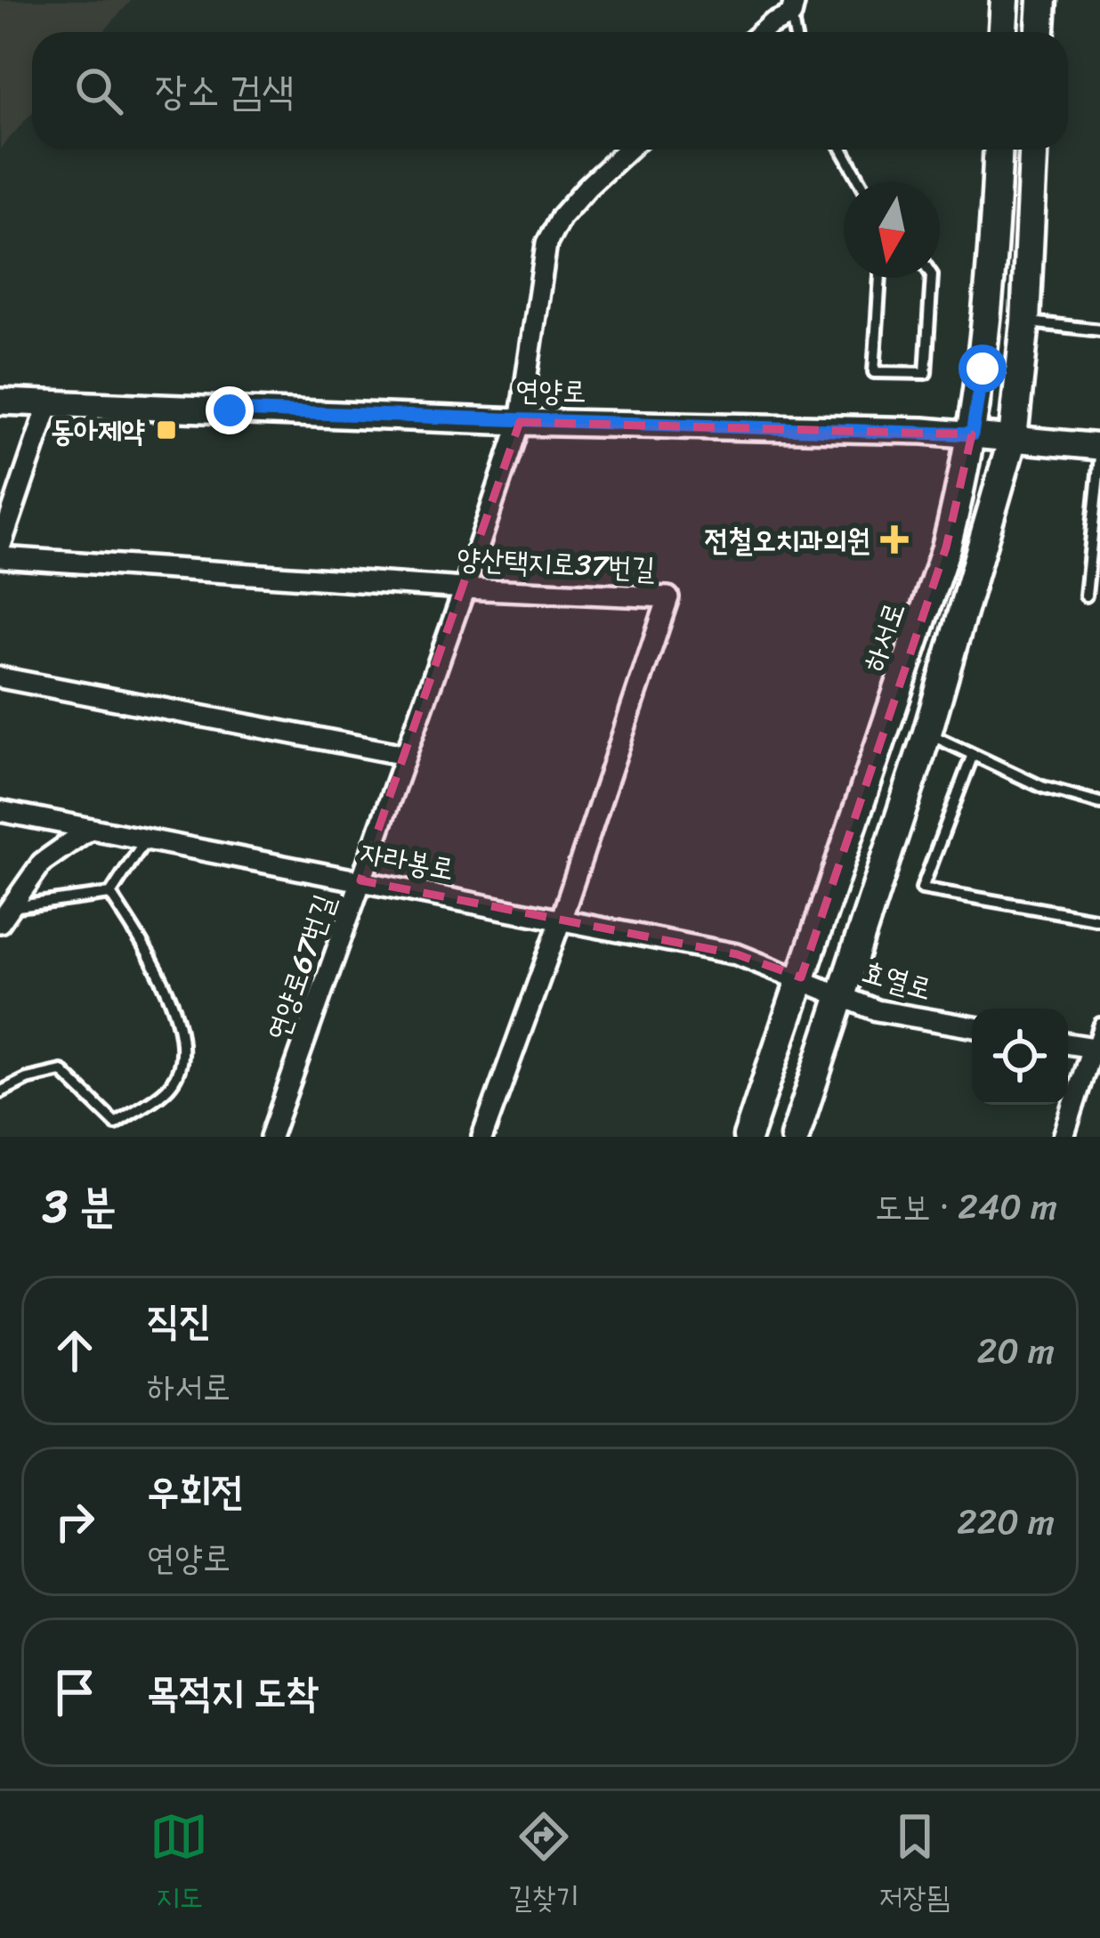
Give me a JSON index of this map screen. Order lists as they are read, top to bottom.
{
  "streets": {
    "main road": ["하서로"],
    "street": [
      "연양로",
      "양산택지로37번길",
      "자라봉로",
      "연양로67번길",
      "효열로"
    ]
  },
  "crossings": [
    ["연양로", "하서로"],
    ["연양로", "연양로67번길"],
    ["양산택지로37번길", "자라봉로"],
    ["양산택지로37번길", "연양로67번길"],
    ["하서로", "자라봉로"],
    ["하서로", "효열로"],
    ["자라봉로", "연양로67번길"],
    ["자라봉로", "효열로"]
  ],
  "places": {
    "transit": ["동아제약"],
    "health": ["전철오치과의원"]
  },
  "north": "bottom",
  "page": {
    "search": "장소 검색",
    "heading": ["3 분", "도보 · 240 m"],
    "list": [
      ["직진", "하서로", "20 m"],
      ["우회전", "연양로", "220 m"],
      "목적지 도착"
    ],
    "nav": ["지도", "길찾기", "저장됨"]
  }
}
